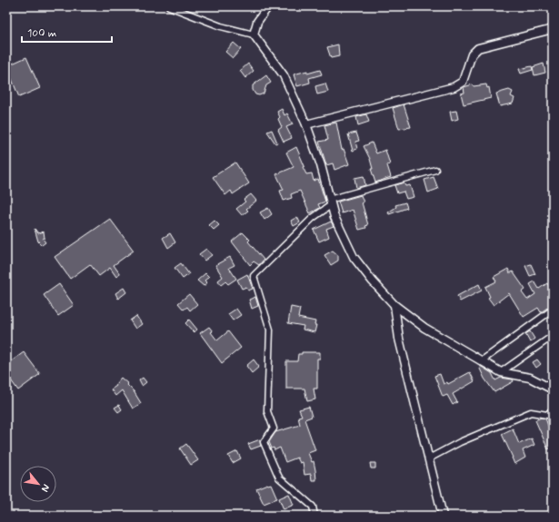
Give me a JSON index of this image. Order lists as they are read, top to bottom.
{
  "scale_bar": "100 m",
  "north": "bottom right"
}
